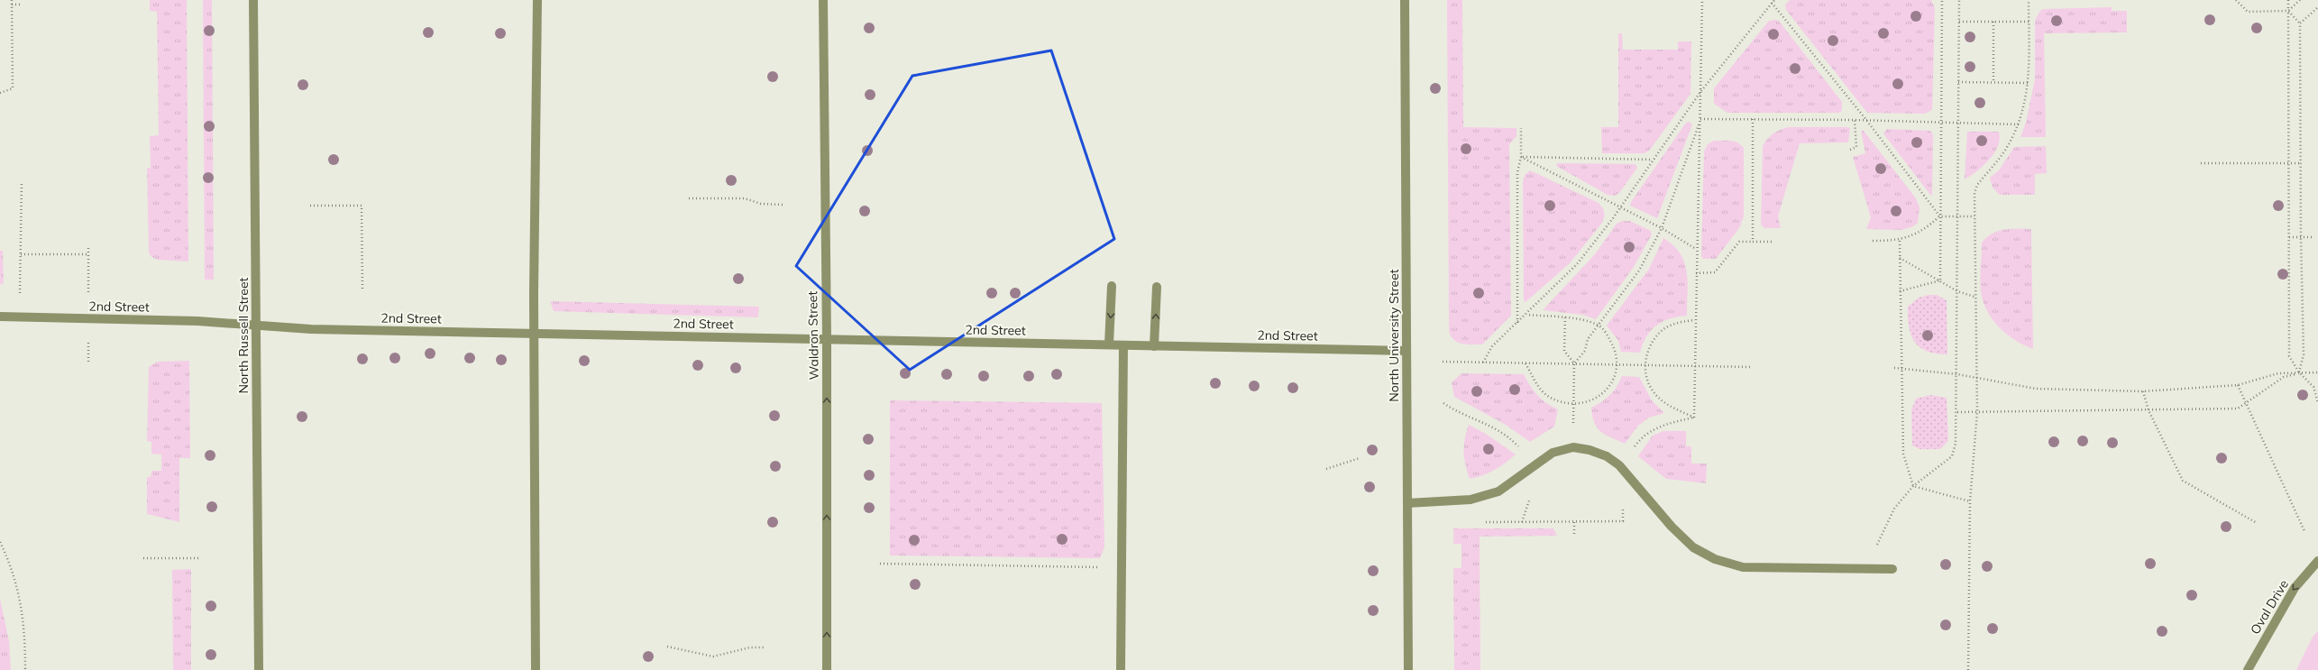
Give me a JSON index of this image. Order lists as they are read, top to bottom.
{
  "streets": {
    "street": [
      "2nd Street",
      "North Russell Street",
      "Waldron Street",
      "North University Street",
      "Oval Drive"
    ]
  },
  "crossings": [
    ["2nd Street", "North Russell Street"],
    ["2nd Street", "Waldron Street"],
    ["2nd Street", "North University Street"]
  ],
  "one_way": ["Waldron Street", "Oval Drive"]
}
